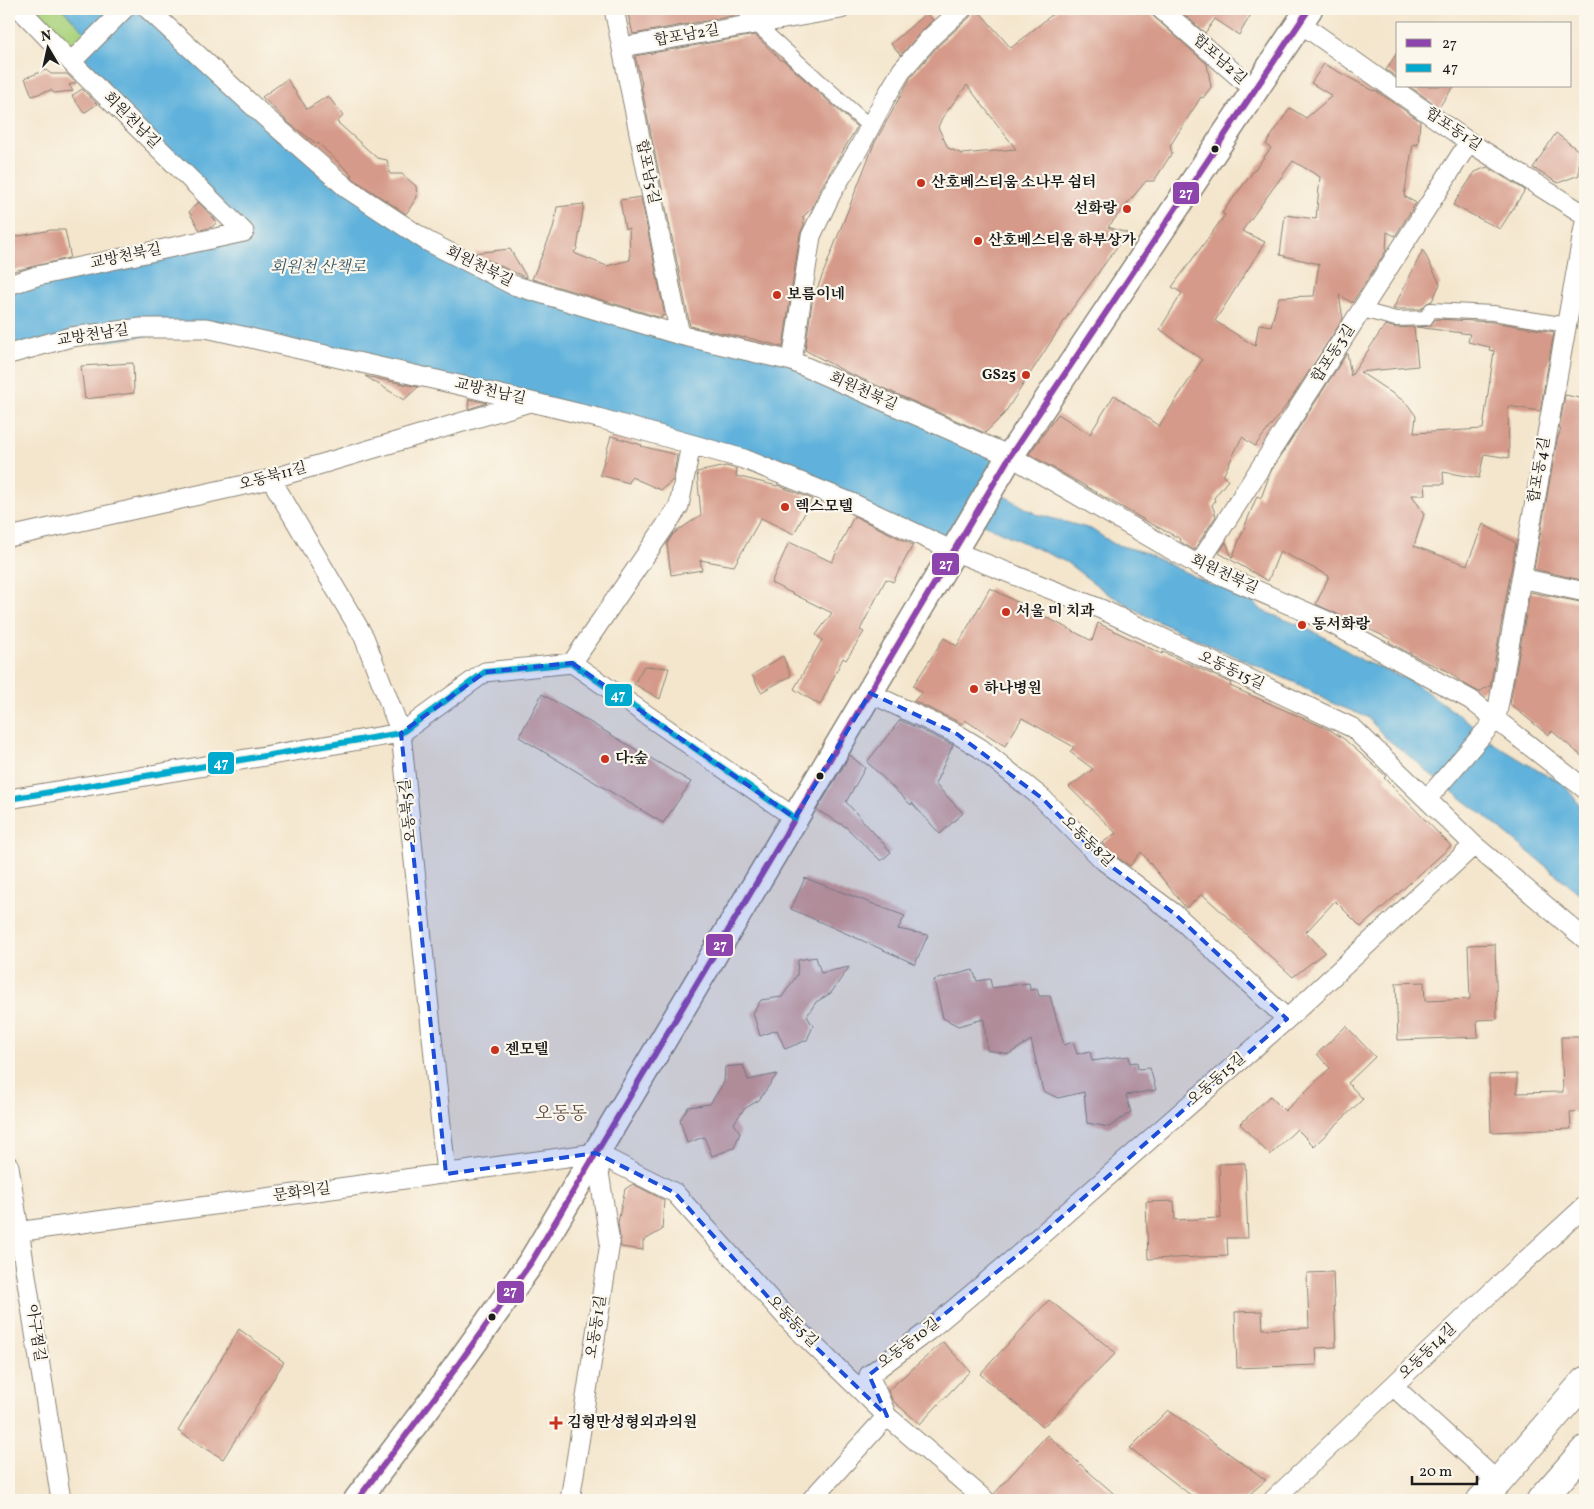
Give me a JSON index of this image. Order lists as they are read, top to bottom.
{
  "streets": {
    "street": [
      "합포남2길",
      "회원천남길",
      "합포동1길",
      "합포남5길",
      "교방천북길",
      "회원천북길",
      "교방천남길",
      "합포동3길",
      "합포동4길",
      "오동북11길",
      "오동동15길",
      "오동북5길",
      "오동동8길",
      "문화의길",
      "오동동5길",
      "오동동1길",
      "아구찜길",
      "오동동10길",
      "오동동14길"
    ]
  },
  "crossings": [
    ["합포남2길", "합포남5길"],
    ["회원천남길", "교방천북길"],
    ["합포동1길", "합포동3길"],
    ["합포남5길", "회원천북길"],
    ["회원천북길", "합포동3길"],
    ["회원천북길", "합포동4길"],
    ["교방천남길", "오동북11길"],
    ["교방천남길", "오동동15길"],
    ["오동북11길", "오동북5길"],
    ["오동동15길", "오동동8길"],
    ["오동동15길", "오동동10길"],
    ["오동북5길", "문화의길"],
    ["문화의길", "오동동5길"],
    ["문화의길", "오동동1길"],
    ["문화의길", "아구찜길"],
    ["오동동5길", "오동동1길"],
    ["오동동5길", "오동동10길"]
  ],
  "districts": ["오동동"],
  "water": ["회원천 산책로"],
  "places": {
    "other": [
      "산호베스티움 소나무 쉼터",
      "선화랑",
      "산호베스티움 하부상가",
      "보름이네",
      "GS25",
      "렉스모텔",
      "서울 미 치과",
      "동서화랑",
      "하나병원",
      "다:숲",
      "젠모텔"
    ],
    "health": ["김형만성형외과의원"]
  },
  "lines": ["transit line 27", "transit line 47"],
  "legend": ["27", "47"],
  "scale_bar": "20 m",
  "north": "top"
}
